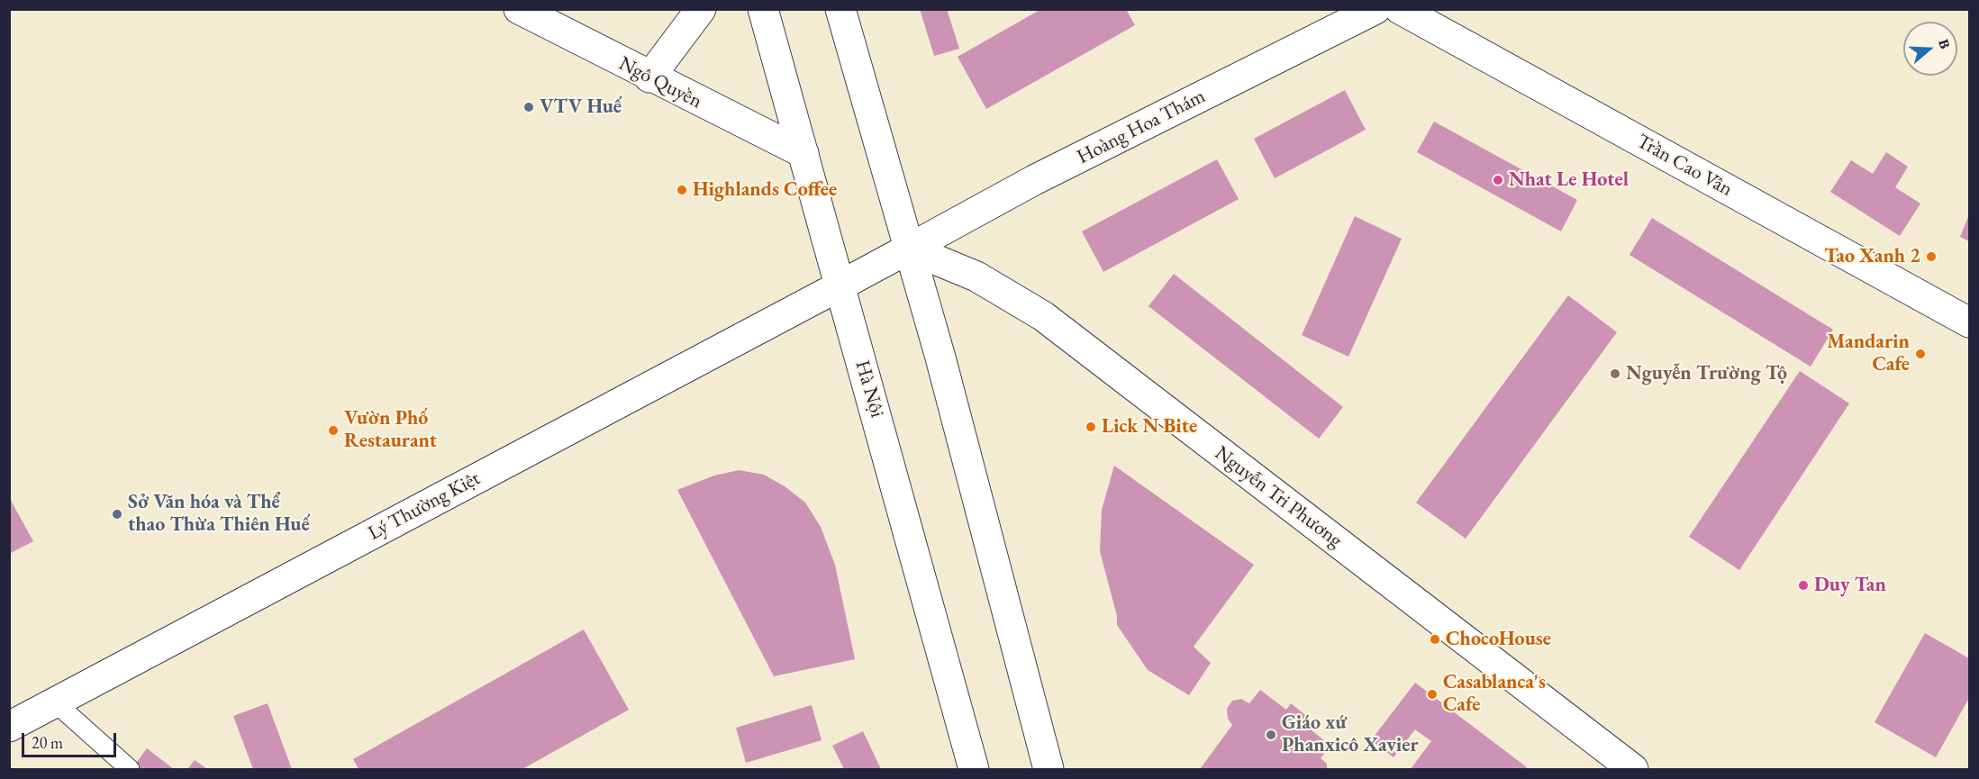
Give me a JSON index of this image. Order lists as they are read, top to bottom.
{
  "streets": {
    "street": [
      "Ngô Quyền",
      "Hoàng Hoa Thám",
      "Trần Cao Vân",
      "Hà Nội",
      "Nguyễn Tri Phương",
      "Lý Thường Kiệt"
    ]
  },
  "crossings": [
    ["Ngô Quyền", "Hà Nội"],
    ["Hoàng Hoa Thám", "Hà Nội"],
    ["Hoàng Hoa Thám", "Nguyễn Tri Phương"],
    ["Hoàng Hoa Thám", "Lý Thường Kiệt"],
    ["Hà Nội", "Lý Thường Kiệt"]
  ],
  "places": [
    "VTV Huế",
    "Nhat Le Hotel",
    "Highlands Coffee",
    "Tao Xanh 2",
    "Mandarin Cafe",
    "Nguyễn Trường Tộ",
    "Lick N Bite",
    "Vườn Phố Restaurant",
    "Sở Văn hóa và Thể thao Thừa Thiên Huế",
    "Duy Tan",
    "ChocoHouse",
    "Casablanca's Cafe",
    "Giáo xứ Phanxicô Xavier"
  ],
  "scale_bar": "20 m",
  "north": "right"
}
